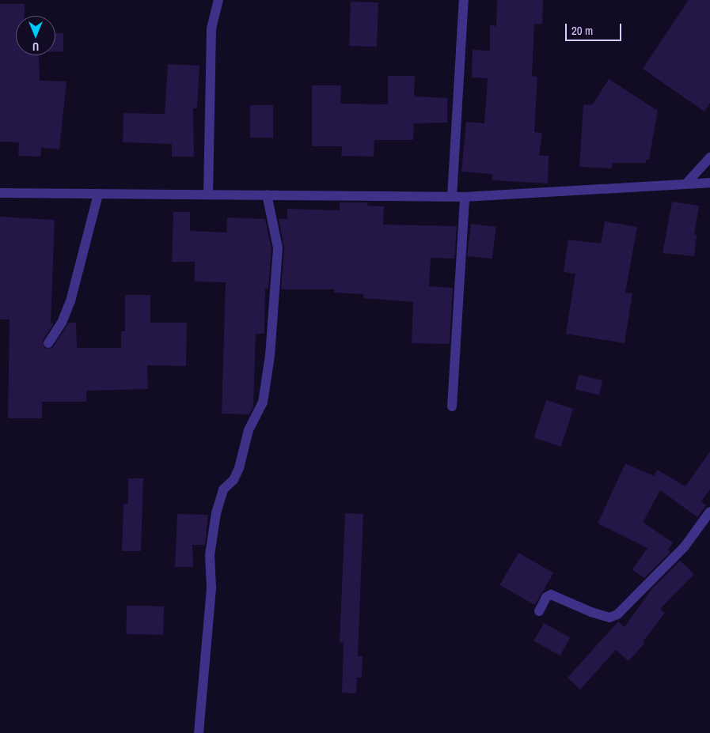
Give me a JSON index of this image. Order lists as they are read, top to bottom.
{
  "scale_bar": "20 m",
  "north": "bottom"
}
